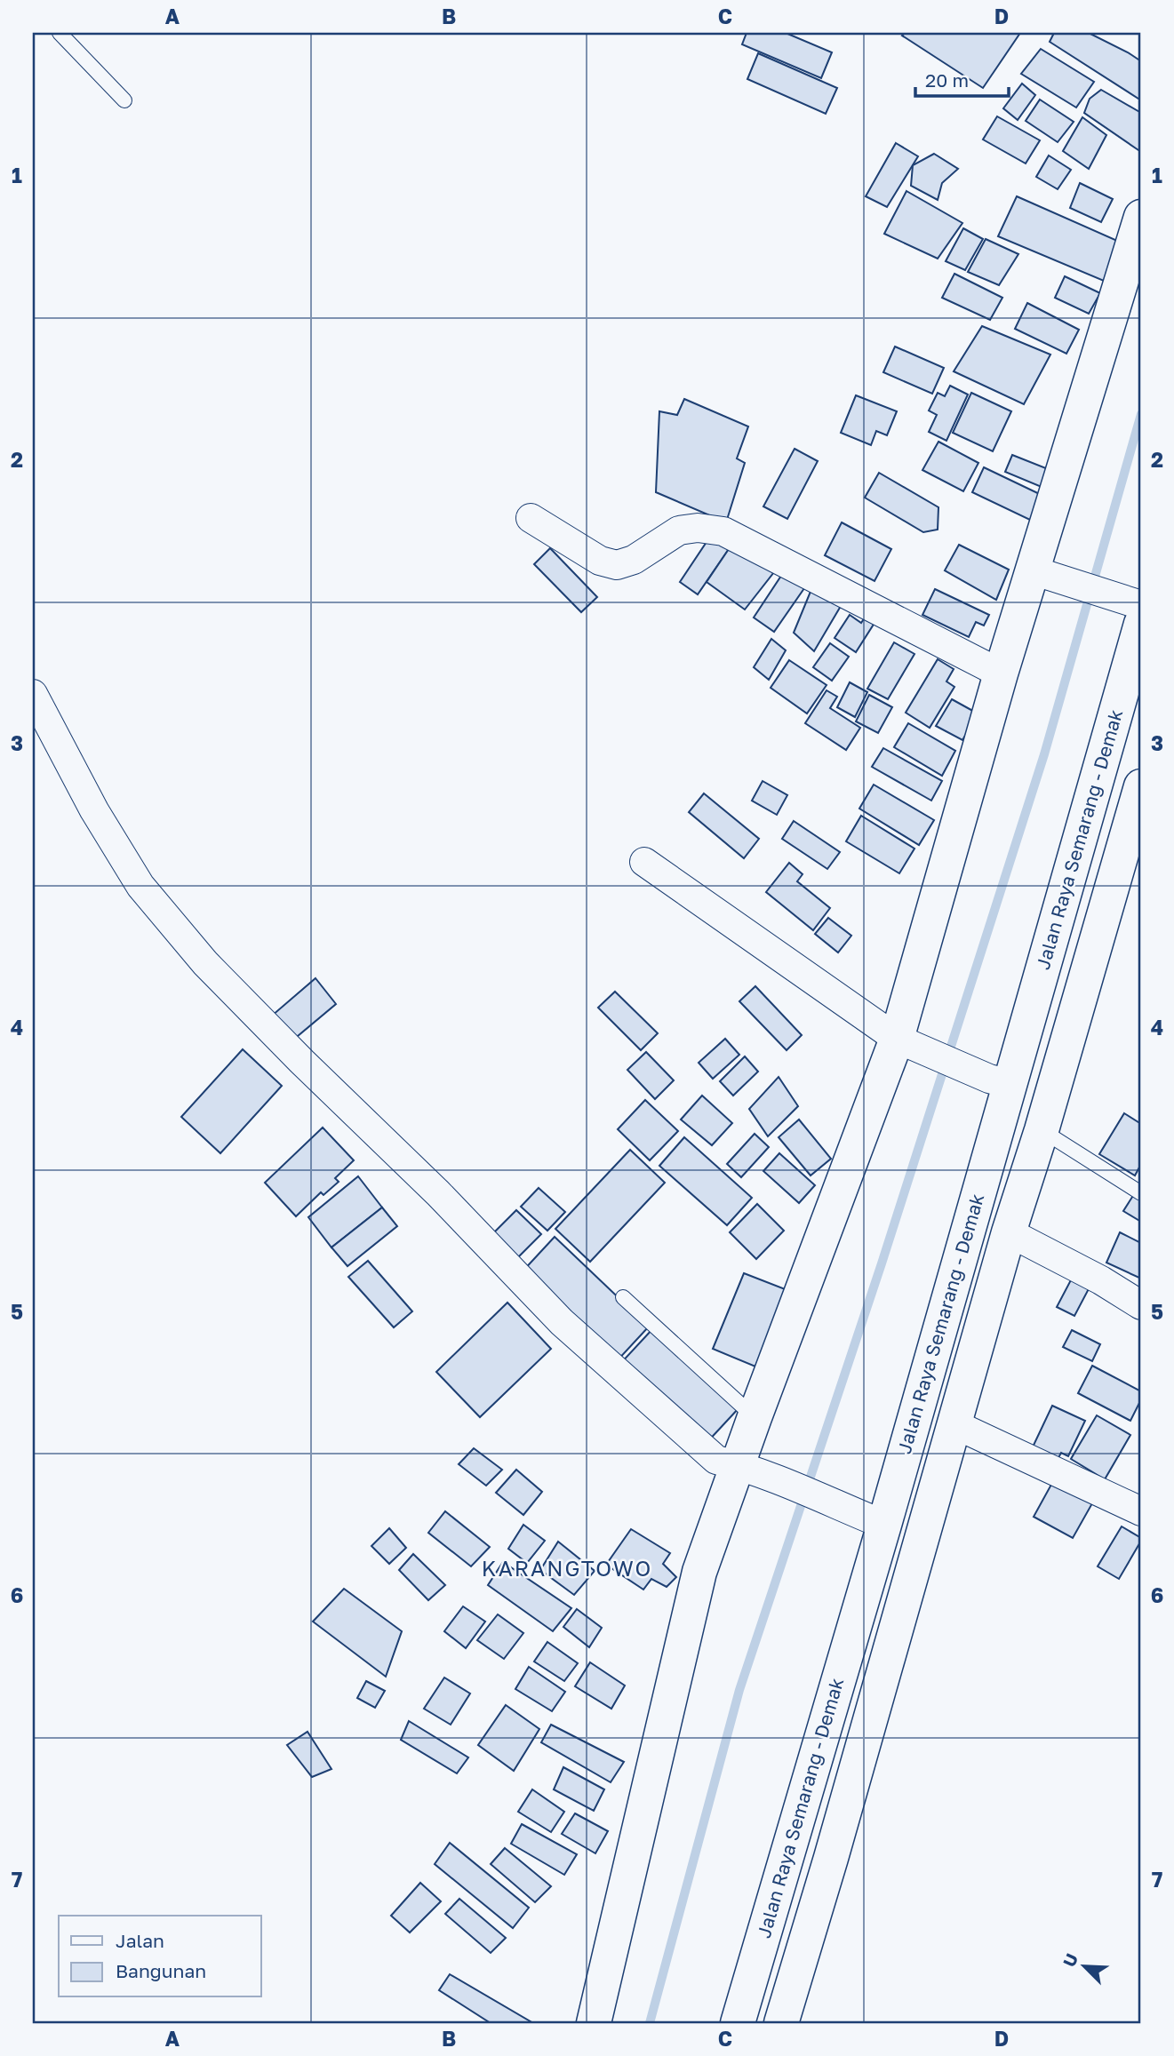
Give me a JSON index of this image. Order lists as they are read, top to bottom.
{
  "streets": {
    "main road": ["Jalan Raya Semarang - Demak"]
  },
  "districts": ["KARANGTOWO"],
  "legend": ["Jalan", "Bangunan"],
  "scale_bar": "20 m",
  "north": "top left",
  "grid": {
    "columns": [
      "A",
      "B",
      "C",
      "D"
    ],
    "rows": [
      "1",
      "2",
      "3",
      "4",
      "5",
      "6",
      "7"
    ]
  }
}
